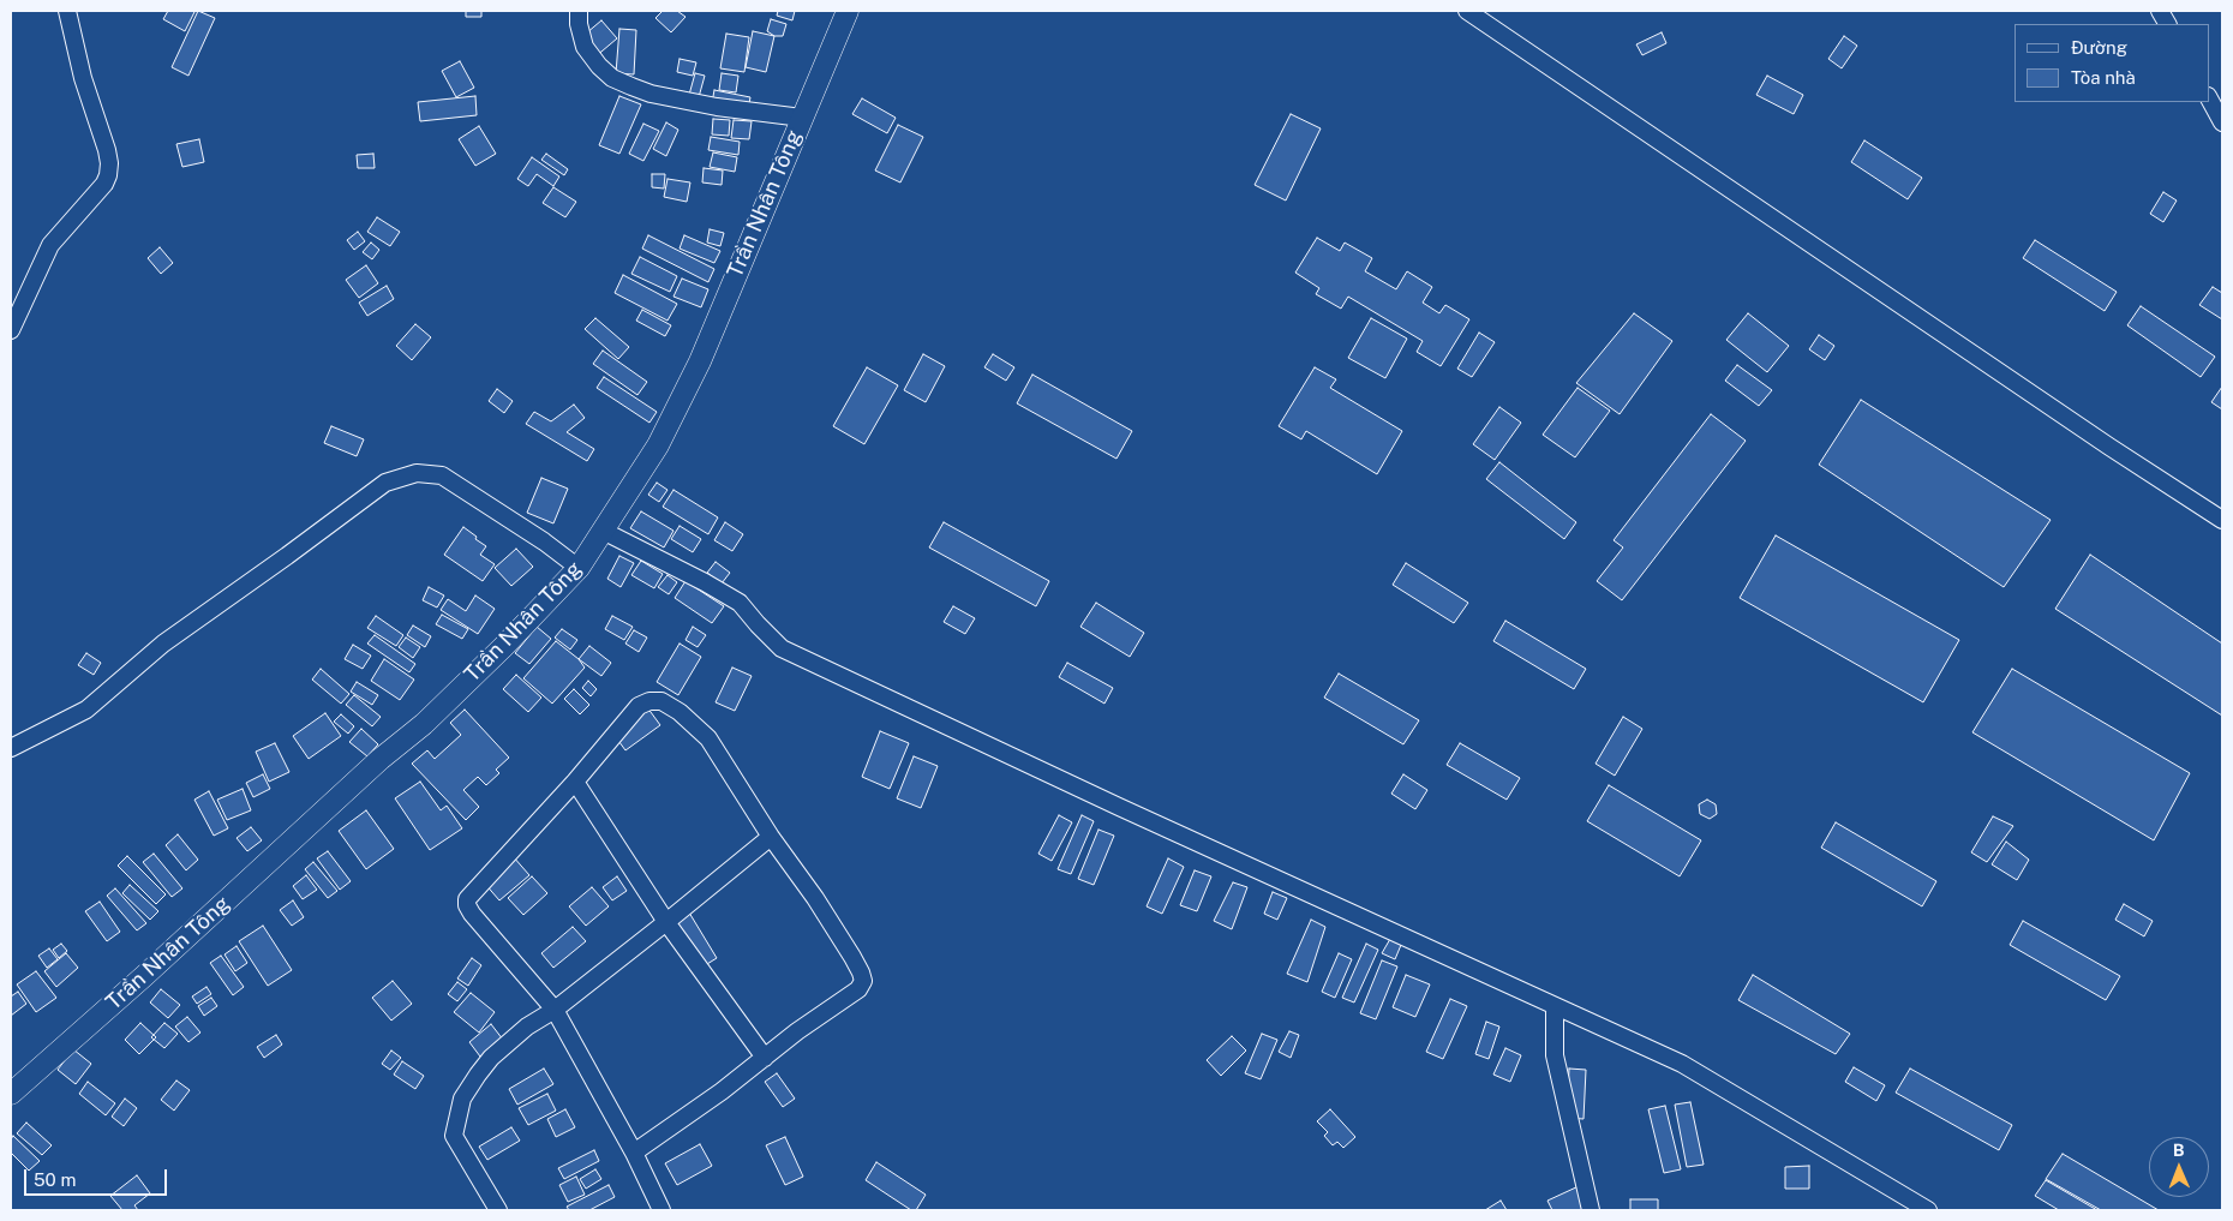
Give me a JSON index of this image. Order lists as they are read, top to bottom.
{
  "streets": {
    "street": ["Trần Nhân Tông"]
  },
  "legend": ["Đường", "Tòa nhà"],
  "scale_bar": "50 m",
  "north": "top"
}
